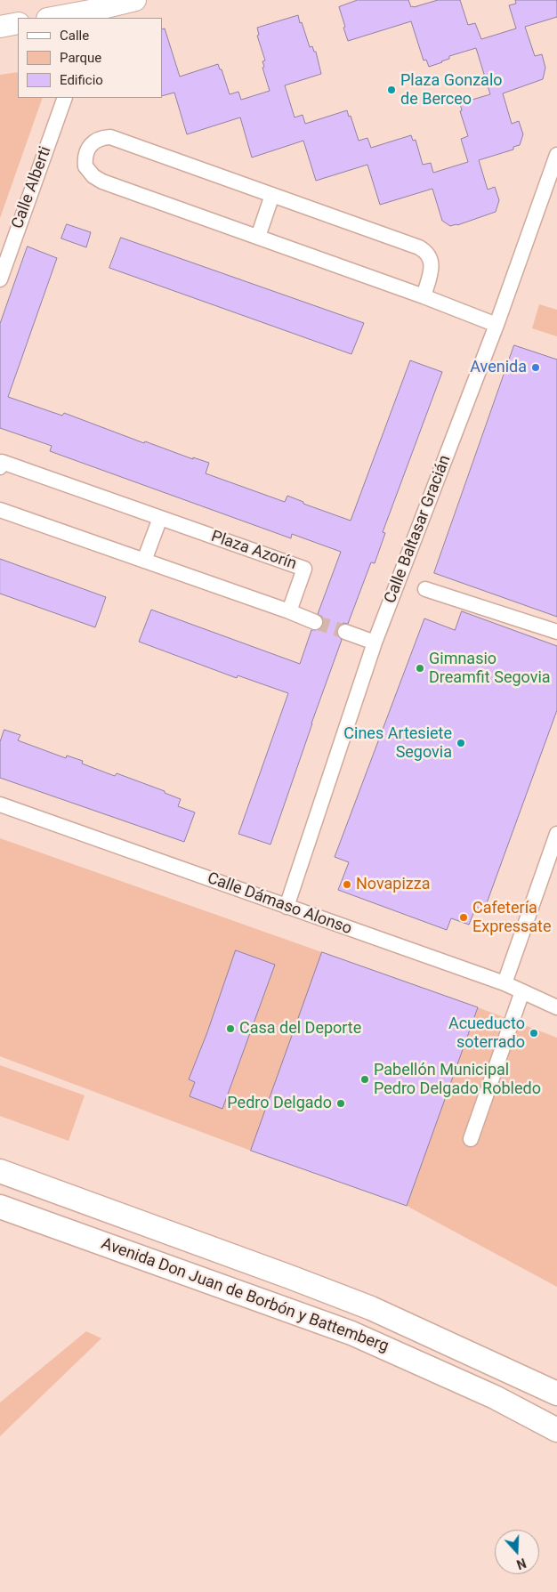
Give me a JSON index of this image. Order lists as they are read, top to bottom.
{
  "streets": {
    "main road": ["Avenida Don Juan de Borbón y Battemberg"],
    "street": [
      "Calle Alberti",
      "Calle Baltasar Gracián",
      "Plaza Azorín",
      "Calle Dámaso Alonso"
    ]
  },
  "crossings": [
    ["Calle Baltasar Gracián", "Calle Dámaso Alonso"]
  ],
  "places": [
    "Plaza Gonzalo de Berceo",
    "Avenida",
    "Gimnasio Dreamfit Segovia",
    "Cines Artesiete Segovia",
    "Novapizza",
    "Cafetería Expressate",
    "Casa del Deporte",
    "Acueducto soterrado",
    "Pabellón Municipal Pedro Delgado Robledo",
    "Pedro Delgado"
  ],
  "legend": ["Calle", "Parque", "Edificio"],
  "north": "bottom"
}
